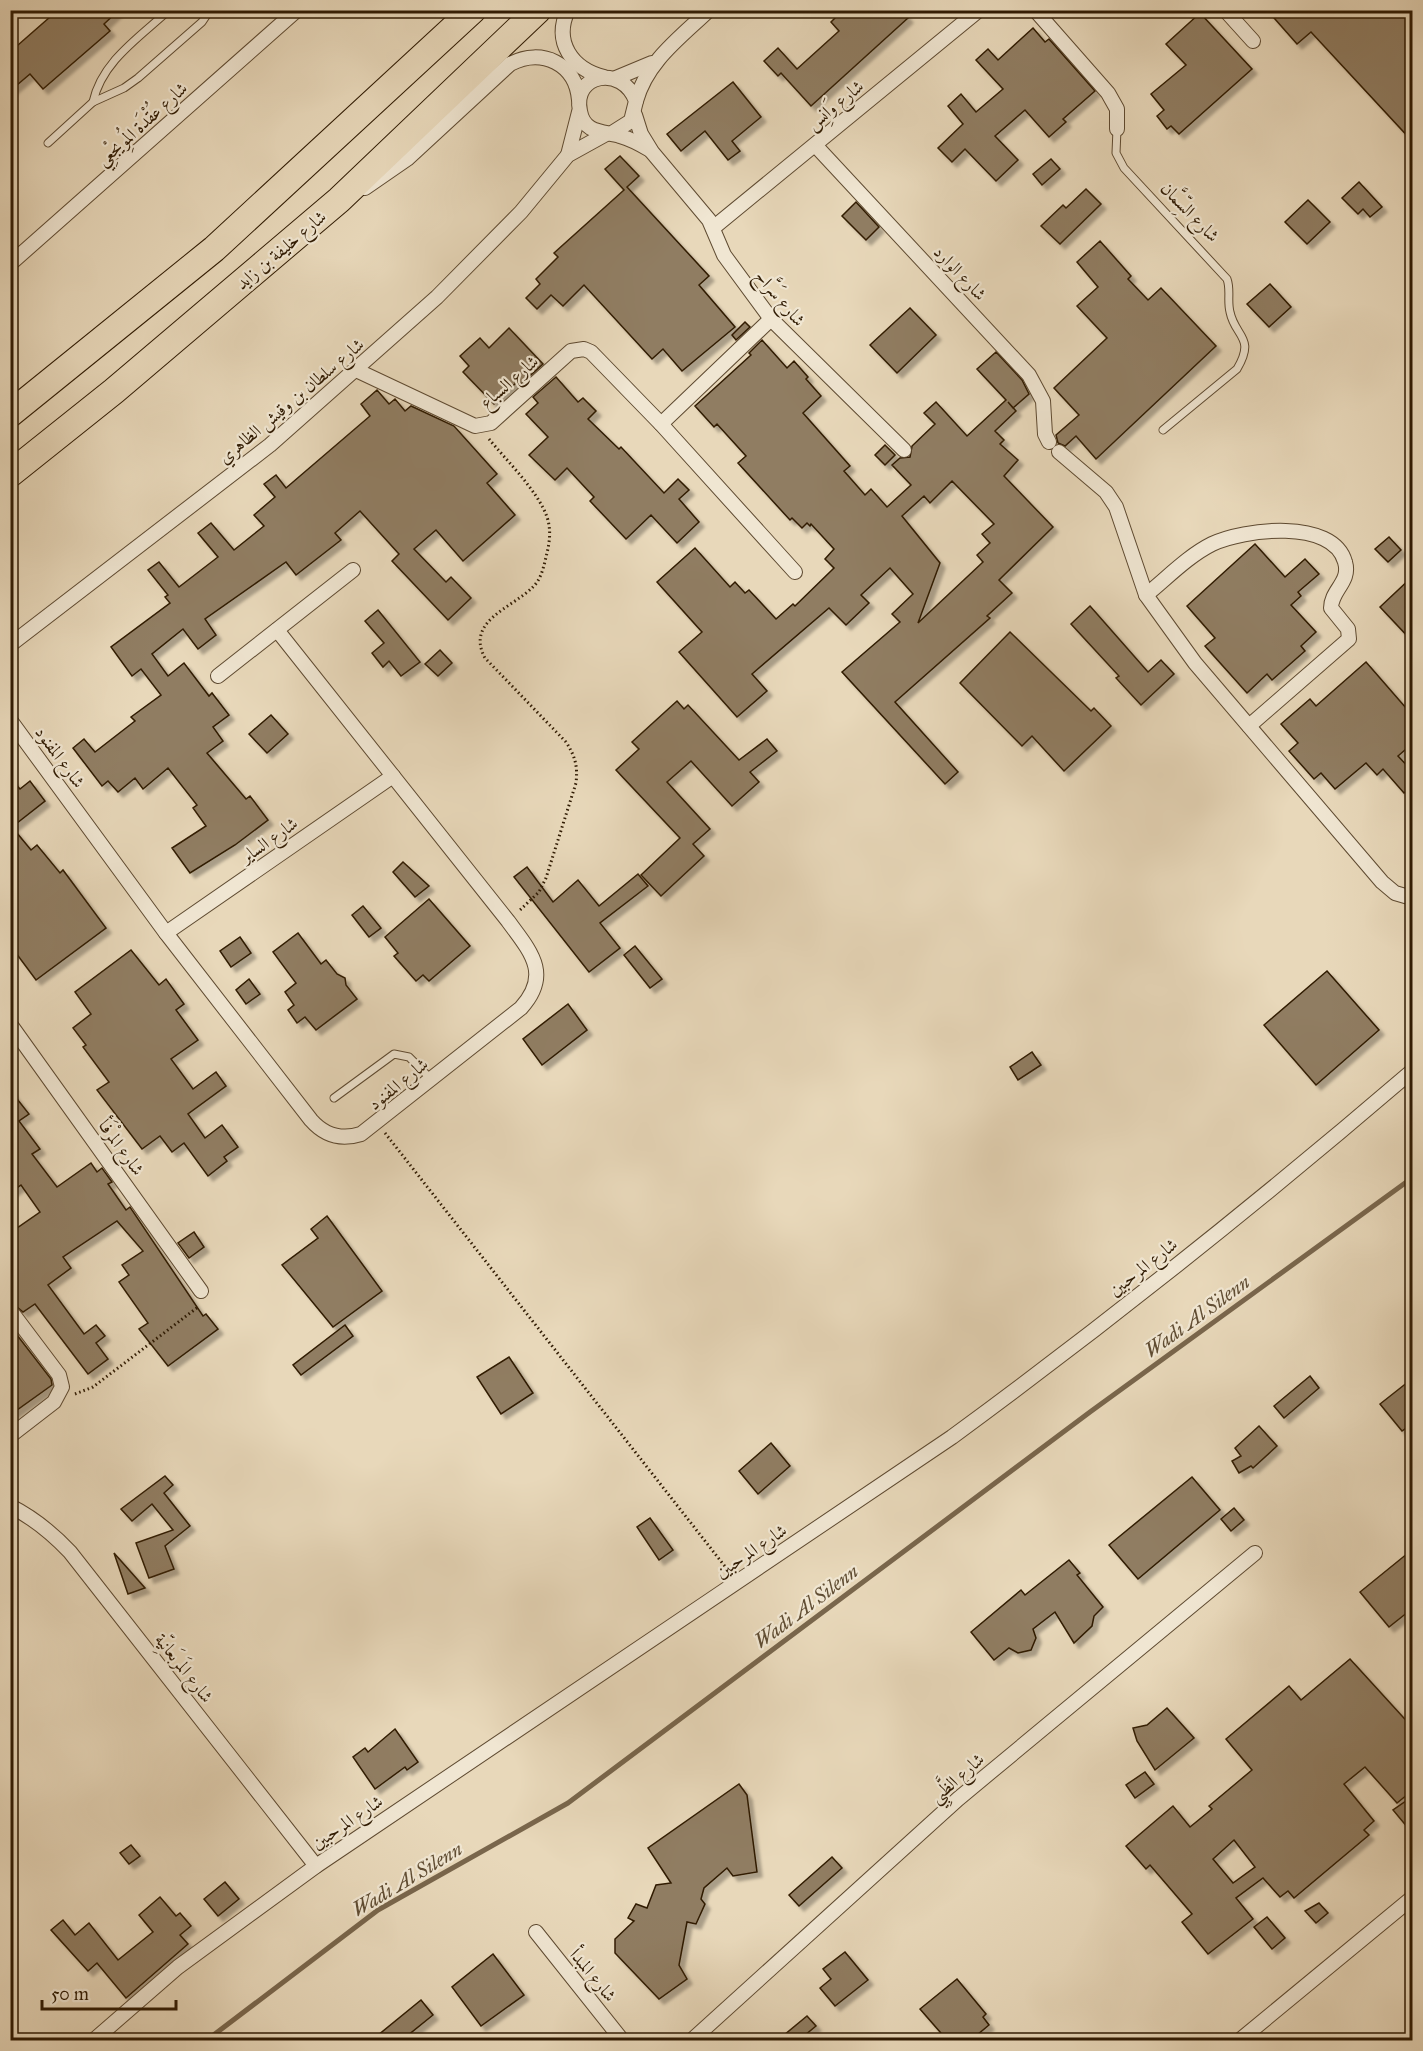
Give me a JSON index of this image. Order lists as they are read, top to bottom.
{
  "streets": {
    "highway": ["شارع خليفة بن زايد"],
    "street": [
      "شارع وَانِس",
      "شارع عُقْدَة المُوِيجْعِي",
      "شارع السِّمَّان",
      "شارع الوارد",
      "شارع سَرَّاح",
      "شارع السباع",
      "شارع سلطان بن وقيش الظاهري",
      "شارع المفنود",
      "شارع الساير",
      "شارع المرْفَأ",
      "شارع المرحبين",
      "شارع المَربَعانِيّة",
      "شارع الظَّبِي",
      "شارع المبدأ"
    ]
  },
  "crossings": [
    ["شارع وَانِس", "شارع الوارد"],
    ["شارع وَانِس", "شارع سَرَّاح"],
    ["شارع سَرَّاح", "شارع سلطان بن وقيش الظاهري"],
    ["شارع السباع", "شارع سلطان بن وقيش الظاهري"],
    ["شارع المفنود", "شارع الساير"],
    ["شارع المرحبين", "شارع المَربَعانِيّة"]
  ],
  "water": ["Wadi Al Silenn"],
  "scale_bar": "50 m"
}
